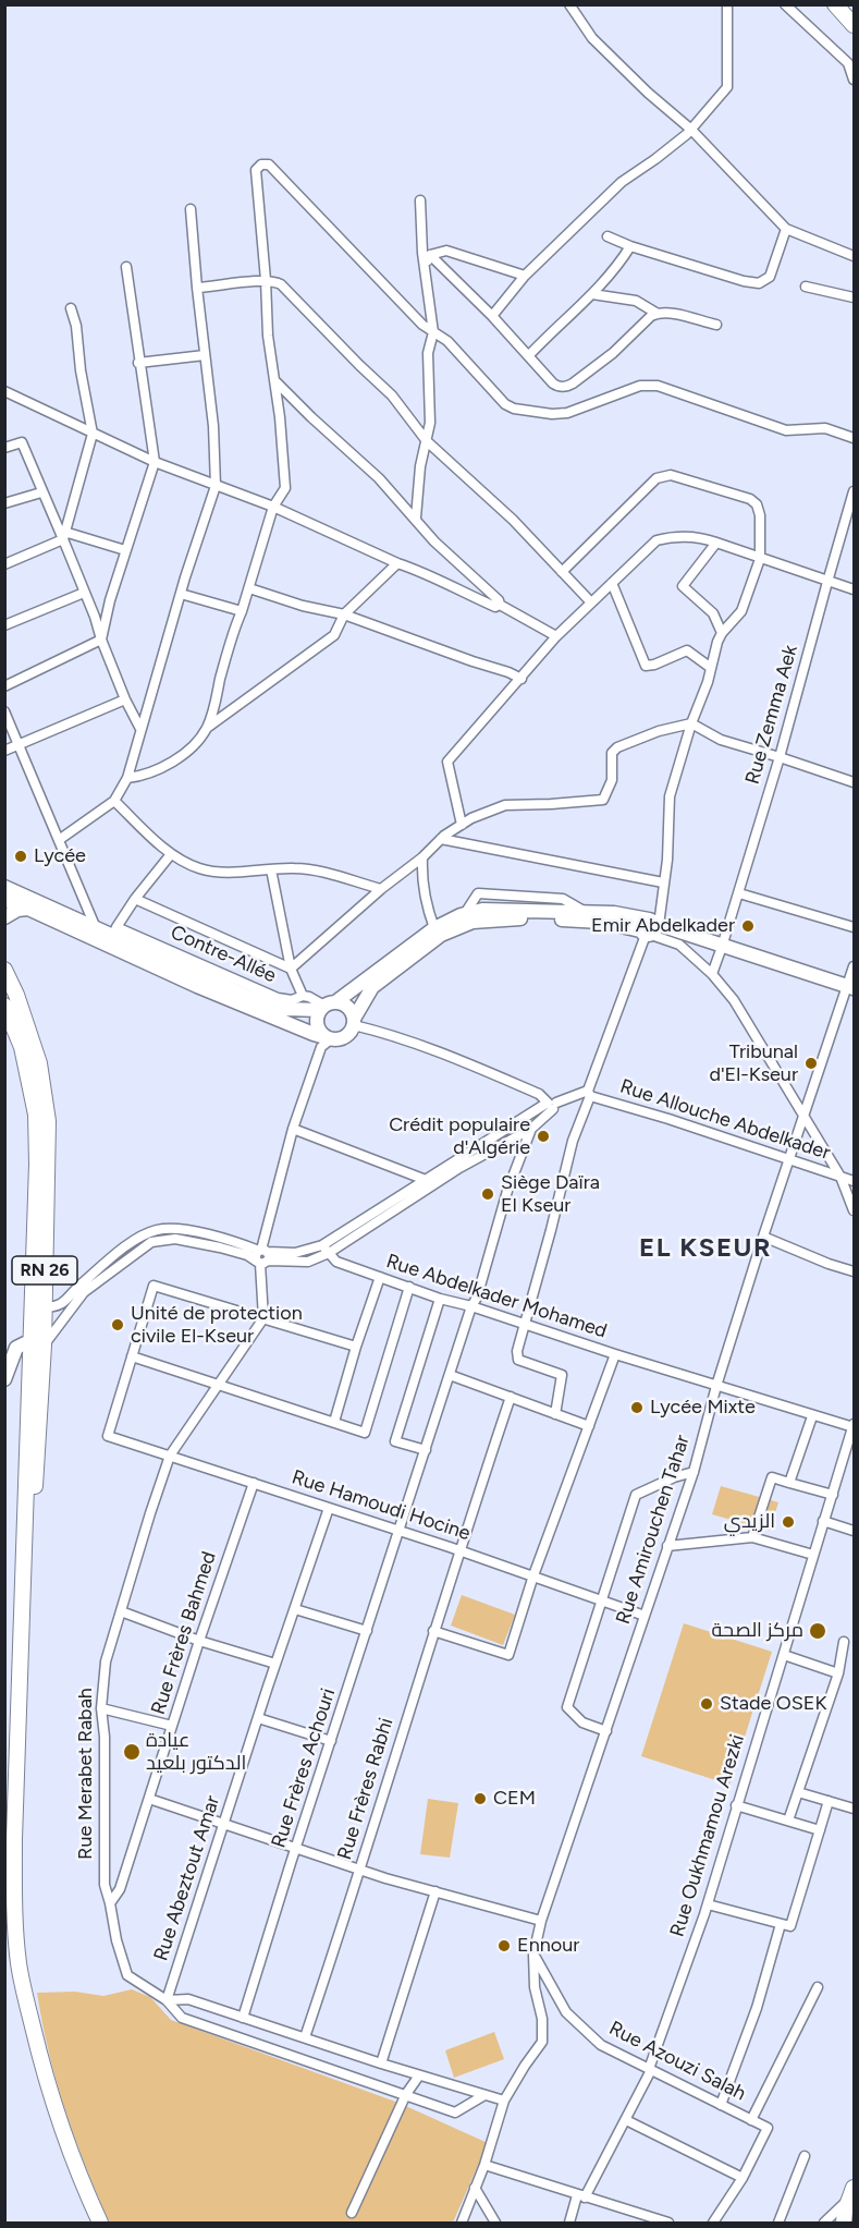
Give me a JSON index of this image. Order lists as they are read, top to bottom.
{
  "streets": {
    "main road": ["RN 26"],
    "street": [
      "Rue Zemma Aek",
      "Contre-Allée",
      "Rue Allouche Abdelkader",
      "Rue Abdelkader Mohamed",
      "Rue Hamoudi Hocine",
      "Rue Amirouchen Tahar",
      "Rue Frères Bahmed",
      "Rue Frères Achouri",
      "Rue Merabet Rabah",
      "Rue Frères Rabhi",
      "Rue Oukhmamou Arezki",
      "Rue Abeztout Amar",
      "Rue Azouzi Salah"
    ]
  },
  "crossings": [
    ["Rue Allouche Abdelkader", "Rue Amirouchen Tahar"],
    ["Rue Abdelkader Mohamed", "Rue Amirouchen Tahar"],
    ["Rue Abdelkader Mohamed", "Rue Frères Achouri"],
    ["Rue Abdelkader Mohamed", "Rue Oukhmamou Arezki"],
    ["Rue Hamoudi Hocine", "Rue Amirouchen Tahar"],
    ["Rue Hamoudi Hocine", "Rue Frères Bahmed"],
    ["Rue Hamoudi Hocine", "Rue Frères Achouri"],
    ["Rue Hamoudi Hocine", "Rue Merabet Rabah"],
    ["Rue Hamoudi Hocine", "Rue Frères Rabhi"],
    ["Rue Hamoudi Hocine", "Rue Abeztout Amar"],
    ["Rue Amirouchen Tahar", "Rue Azouzi Salah"],
    ["Rue Frères Bahmed", "Rue Merabet Rabah"],
    ["Rue Oukhmamou Arezki", "Rue Azouzi Salah"]
  ],
  "districts": ["EL KSEUR"],
  "places": [
    "Lycée",
    "Emir Abdelkader",
    "Tribunal d'El-Kseur",
    "Crédit populaire d'Algérie",
    "Siège Daïra El Kseur",
    "Unité de protection civile El-Kseur",
    "Lycée Mixte",
    "الزيدي",
    "مركز الصحة",
    "Stade OSEK",
    "عيادة الدكتور بلعيد",
    "CEM",
    "Ennour"
  ]
}
